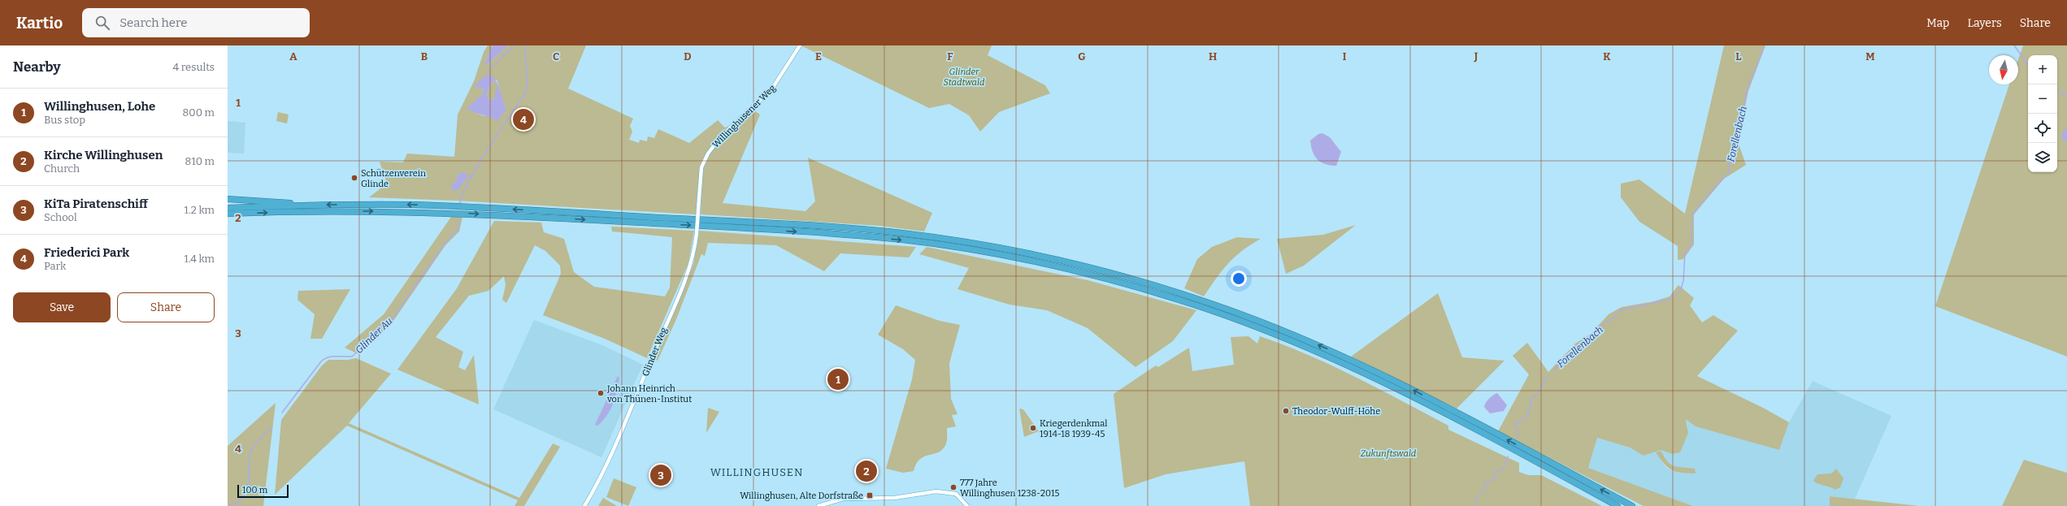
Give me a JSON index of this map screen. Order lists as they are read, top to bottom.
{
  "streets": {
    "street": ["Willinghusener Weg", "Glinder Weg"]
  },
  "crossings": [
    ["Willinghusener Weg", "Glinder Weg"]
  ],
  "districts": ["WILLINGHUSEN"],
  "water": ["Forellenbach", "Glinder Au"],
  "parks": ["Glinder Stadtwald", "Zukunftswald"],
  "places": {
    "other": [
      "Schützenverein Glinde",
      "Johann Heinrich von Thünen-Institut",
      "Theodor-Wulff-Höhe",
      "Kriegerdenkmal 1914-18 1939-45",
      "777 Jahre Willinghusen 1238-2015"
    ],
    "transit": ["Willinghusen, Alte Dorfstraße"]
  },
  "scale_bar": "100 m",
  "north": "bottom",
  "page": {
    "header": "Kartio",
    "search": "Search here",
    "nav": ["Map", "Layers", "Share"],
    "heading": ["Nearby", "4 results"],
    "map_buttons": ["+", "−"],
    "list": [
      {
        "mark": "1",
        "name": "Willinghusen, Lohe",
        "note": "Bus stop",
        "value": "800 m"
      },
      {
        "mark": "2",
        "name": "Kirche Willinghusen",
        "note": "Church",
        "value": "810 m"
      },
      {
        "mark": "3",
        "name": "KiTa Piratenschiff",
        "note": "School",
        "value": "1.2 km"
      },
      {
        "mark": "4",
        "name": "Friederici Park",
        "note": "Park",
        "value": "1.4 km"
      }
    ],
    "pins": [
      "4",
      "1",
      "2",
      "3"
    ],
    "buttons": ["Save", "Share"],
    "scale": "100 m"
  },
  "grid": {
    "columns": [
      "A",
      "B",
      "C",
      "D",
      "E",
      "F",
      "G",
      "H",
      "I",
      "J",
      "K",
      "L",
      "M"
    ],
    "rows": [
      "1",
      "2",
      "3",
      "4"
    ]
  }
}
